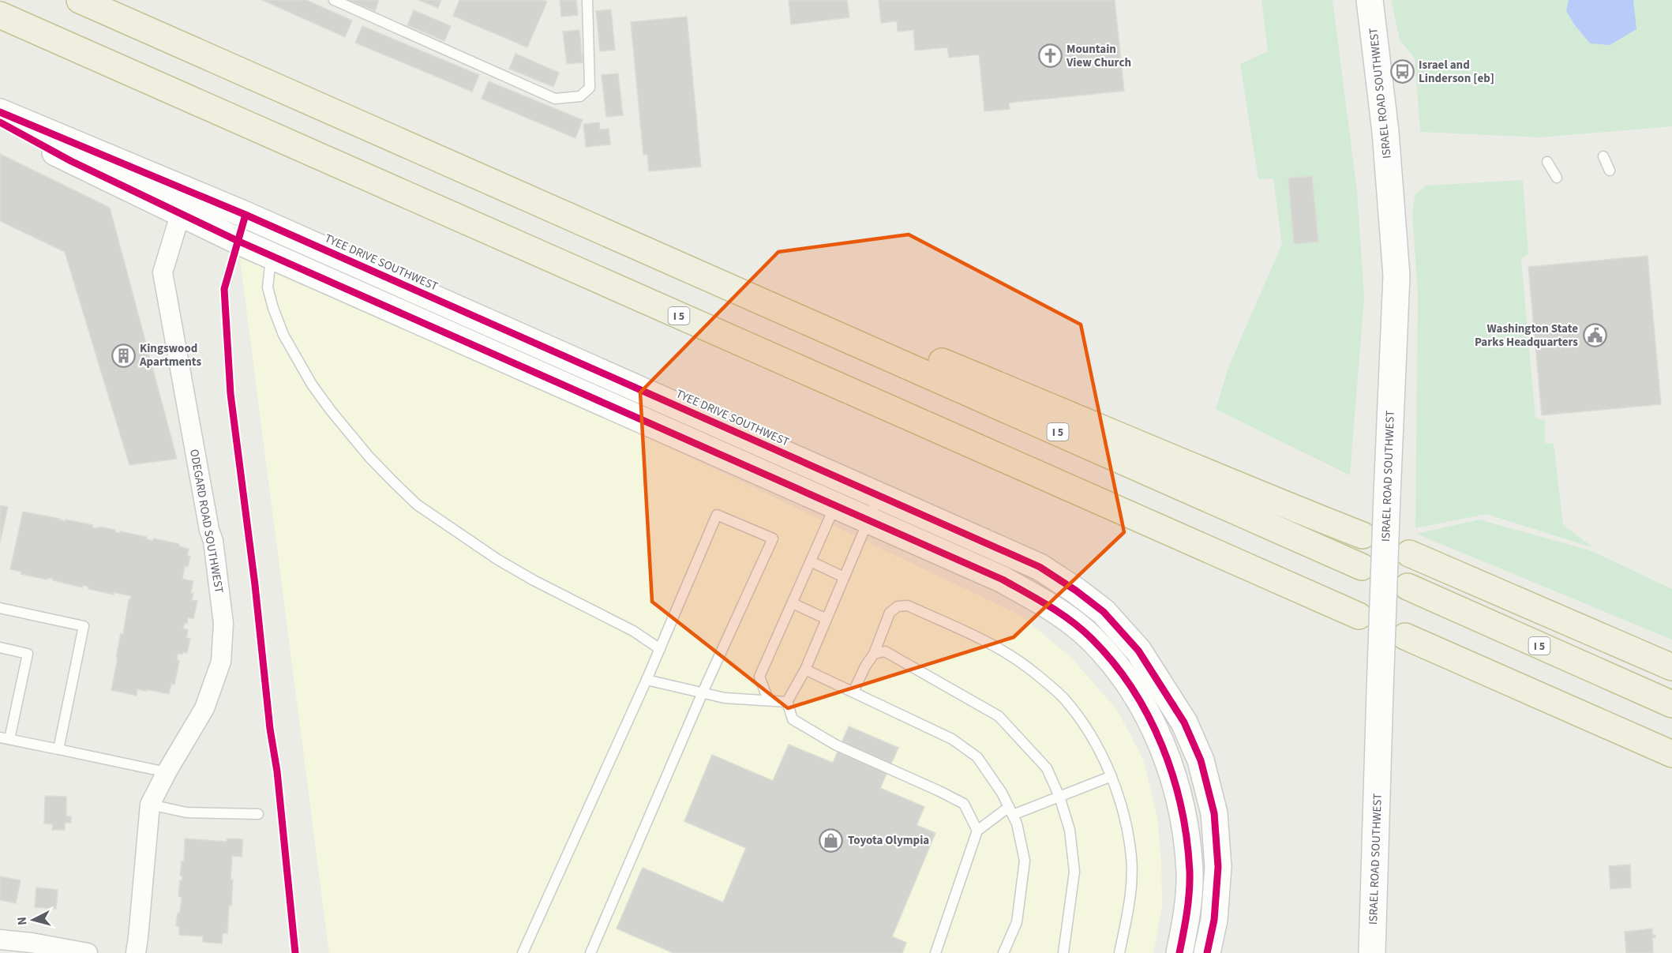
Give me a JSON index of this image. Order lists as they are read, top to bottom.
{
  "streets": {
    "highway": ["I 5"],
    "street": ["ISRAEL ROAD SOUTHWEST", "ODEGARD ROAD SOUTHWEST"],
    "cycle path": ["TYEE DRIVE SOUTHWEST"]
  },
  "places": {
    "church": ["Mountain View Church"],
    "bus stop": ["Israel and Linderson [eb]"],
    "public building": ["Washington State Parks Headquarters"],
    "building": ["Kingswood Apartments"],
    "shop": ["Toyota Olympia"]
  },
  "north": "left"
}
